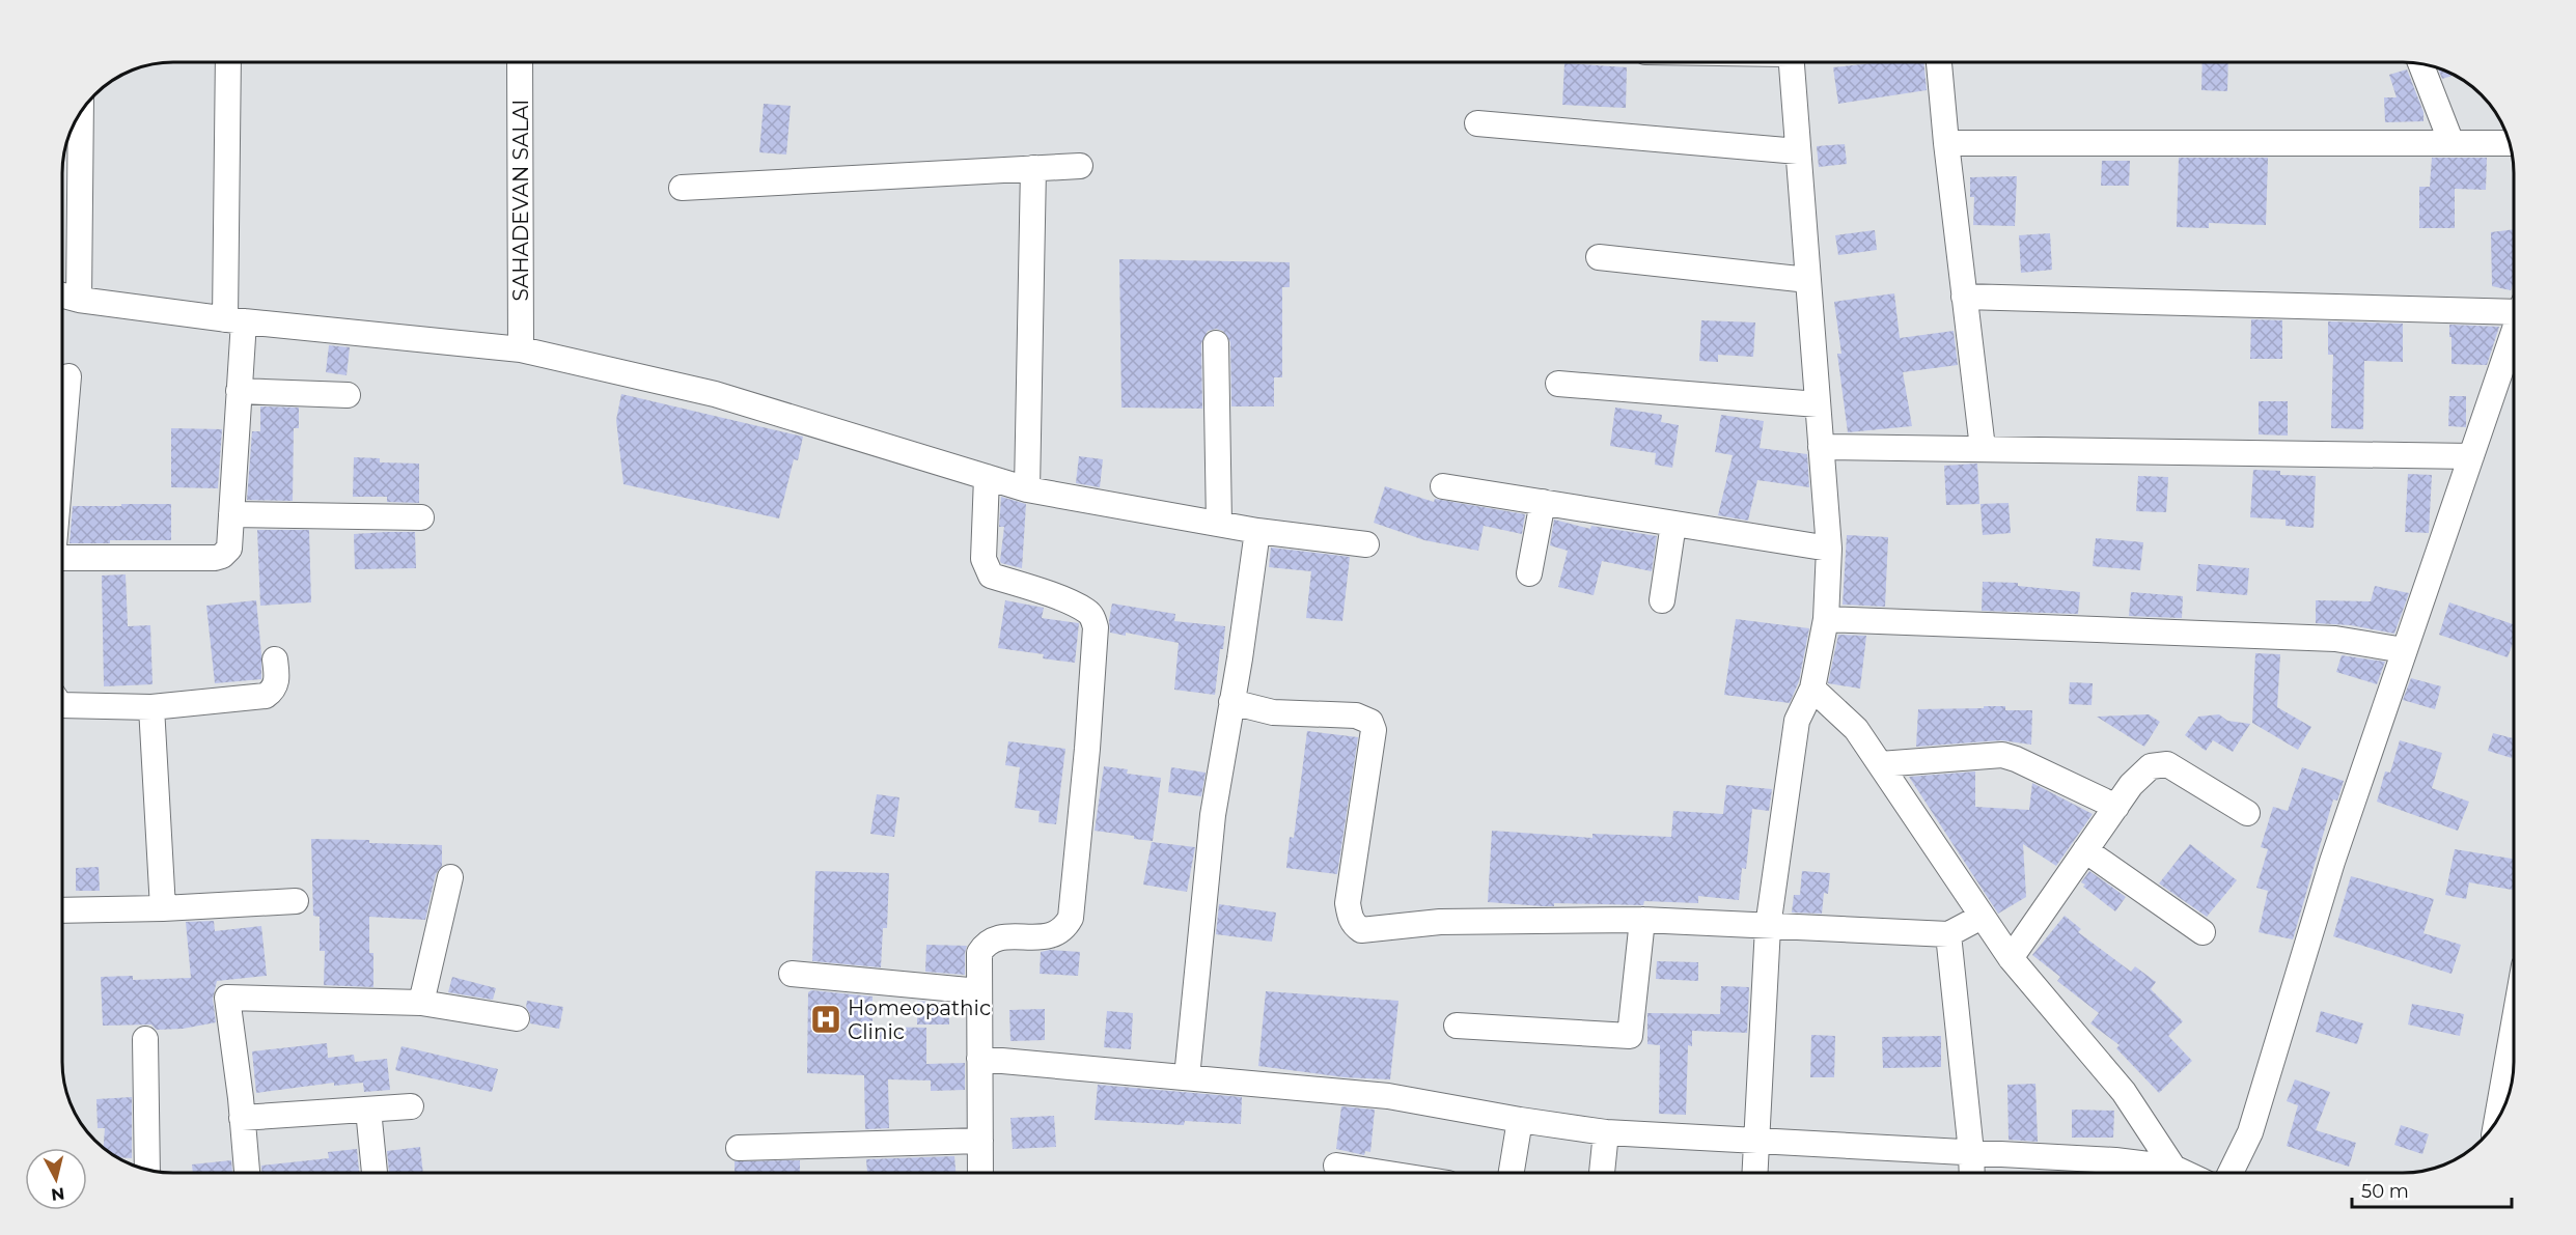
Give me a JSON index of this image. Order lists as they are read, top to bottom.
{
  "streets": {
    "street": ["SAHADEVAN SALAI"]
  },
  "places": {
    "hospital": ["Homeopathic Clinic"]
  },
  "scale_bar": "50 m",
  "north": "bottom"
}
